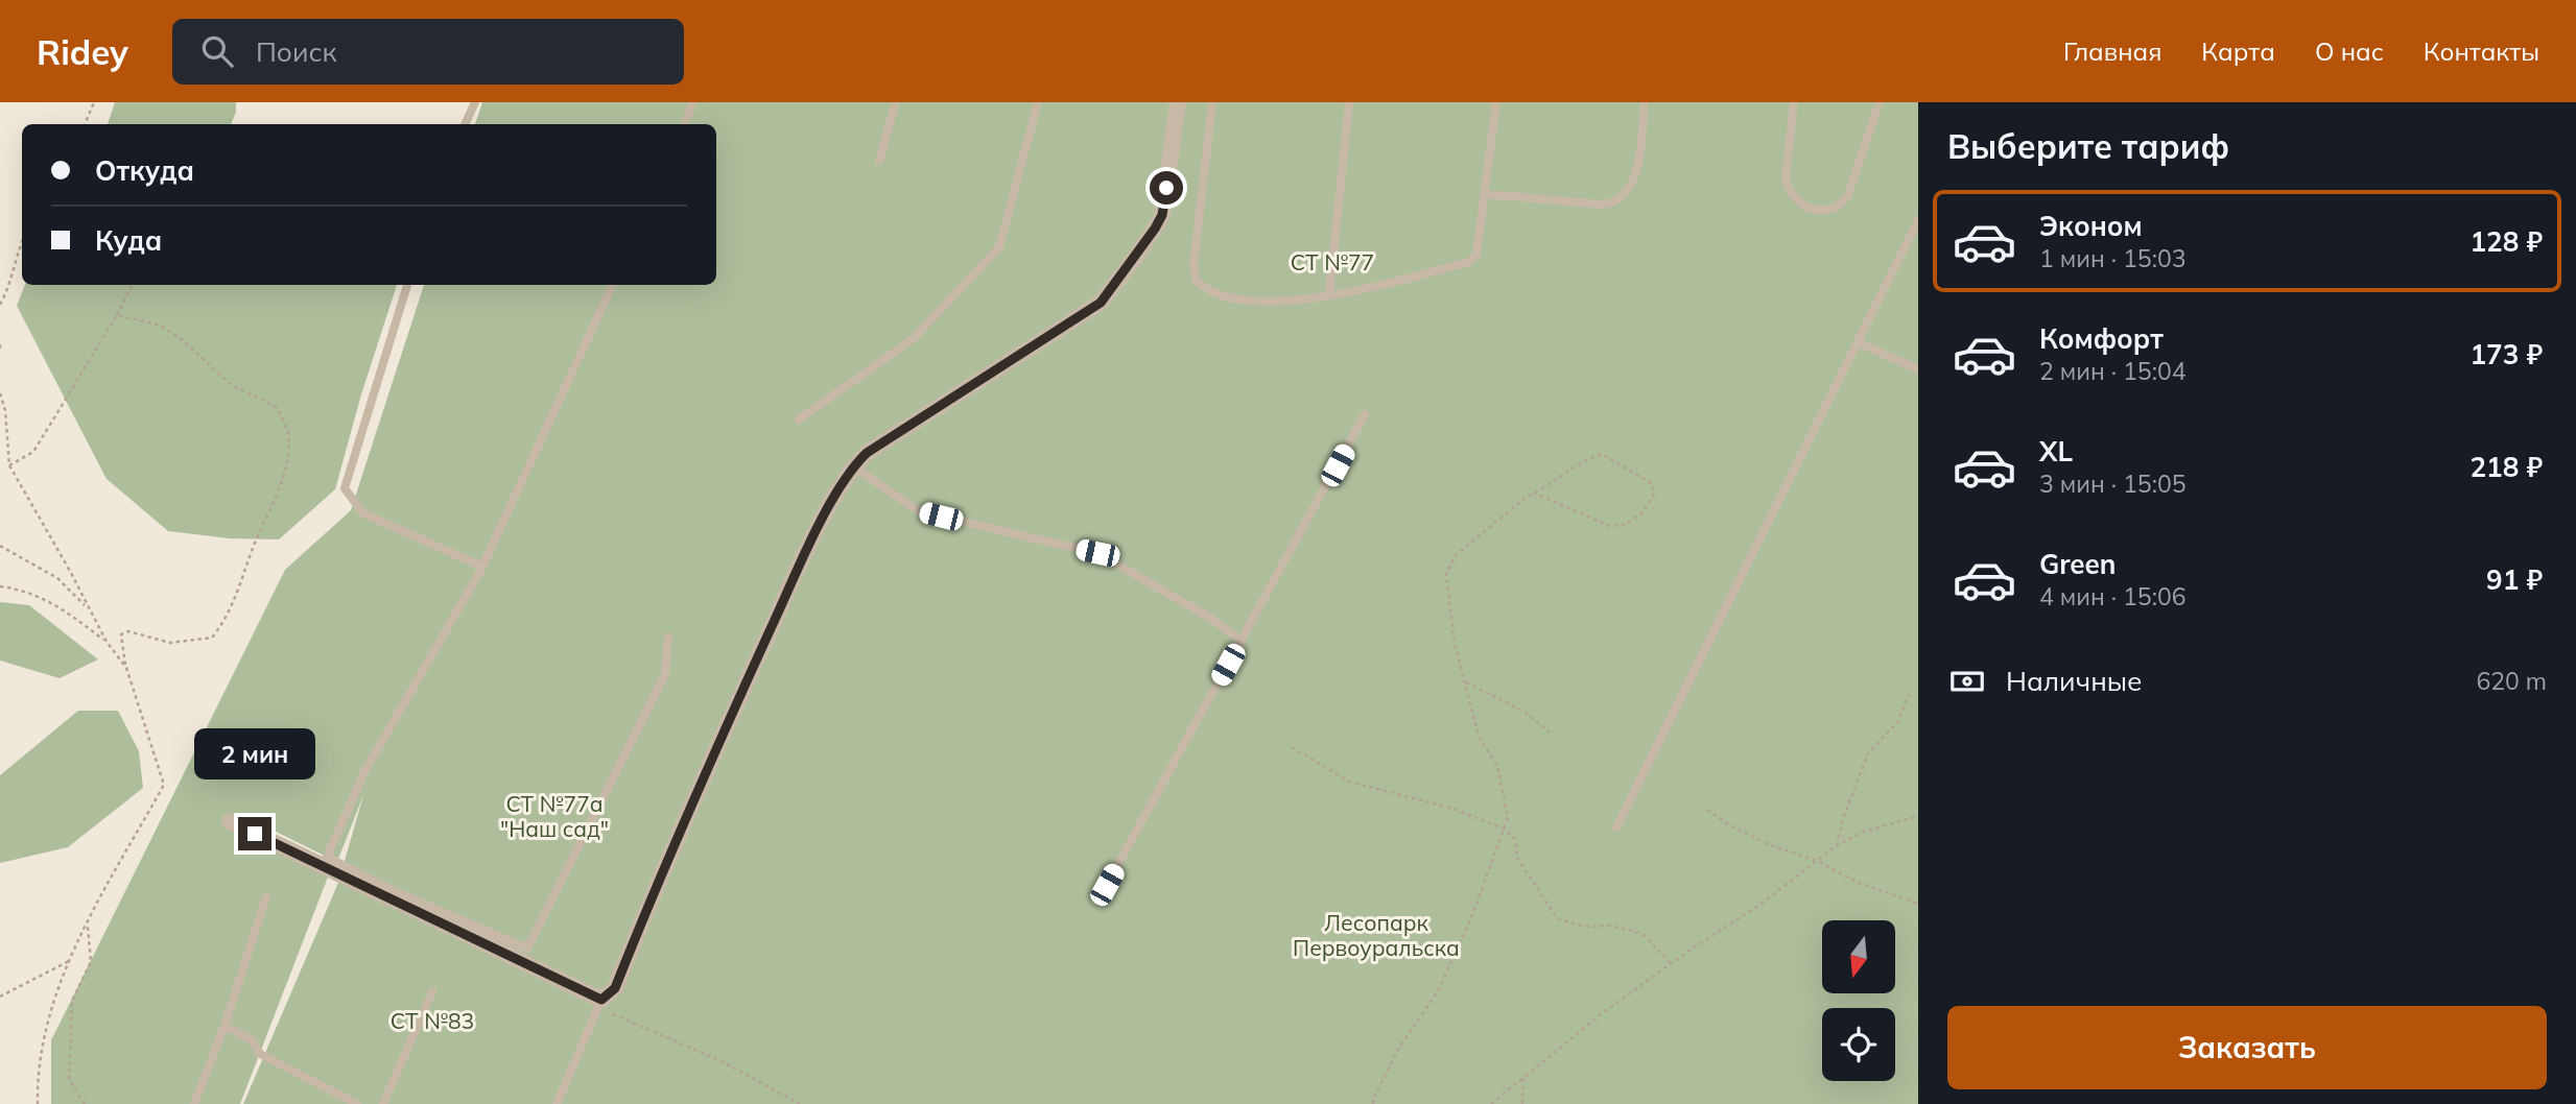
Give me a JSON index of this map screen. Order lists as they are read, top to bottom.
{
  "parks": [
    "СТ №77",
    "СТ №77а \"Наш сад\"",
    "Лесопарк Первоуральска",
    "СТ №83"
  ],
  "north": "bottom",
  "page": {
    "header": "Ridey",
    "search": "Поиск",
    "nav": [
      "Главная",
      "Карта",
      "О нас",
      "Контакты"
    ],
    "heading": "Выберите тариф",
    "banner": ["Откуда", "Куда"],
    "list": [
      {
        "name": "Эконом",
        "note": "1 мин · 15:03",
        "value": "128 ₽"
      },
      {
        "name": "Комфорт",
        "note": "2 мин · 15:04",
        "value": "173 ₽"
      },
      {
        "name": "XL",
        "note": "3 мин · 15:05",
        "value": "218 ₽"
      },
      {
        "name": "Green",
        "note": "4 мин · 15:06",
        "value": "91 ₽"
      }
    ],
    "pay": ["Наличные", "620 m"],
    "bubble": "2 мин",
    "buttons": "Заказать"
  }
}
